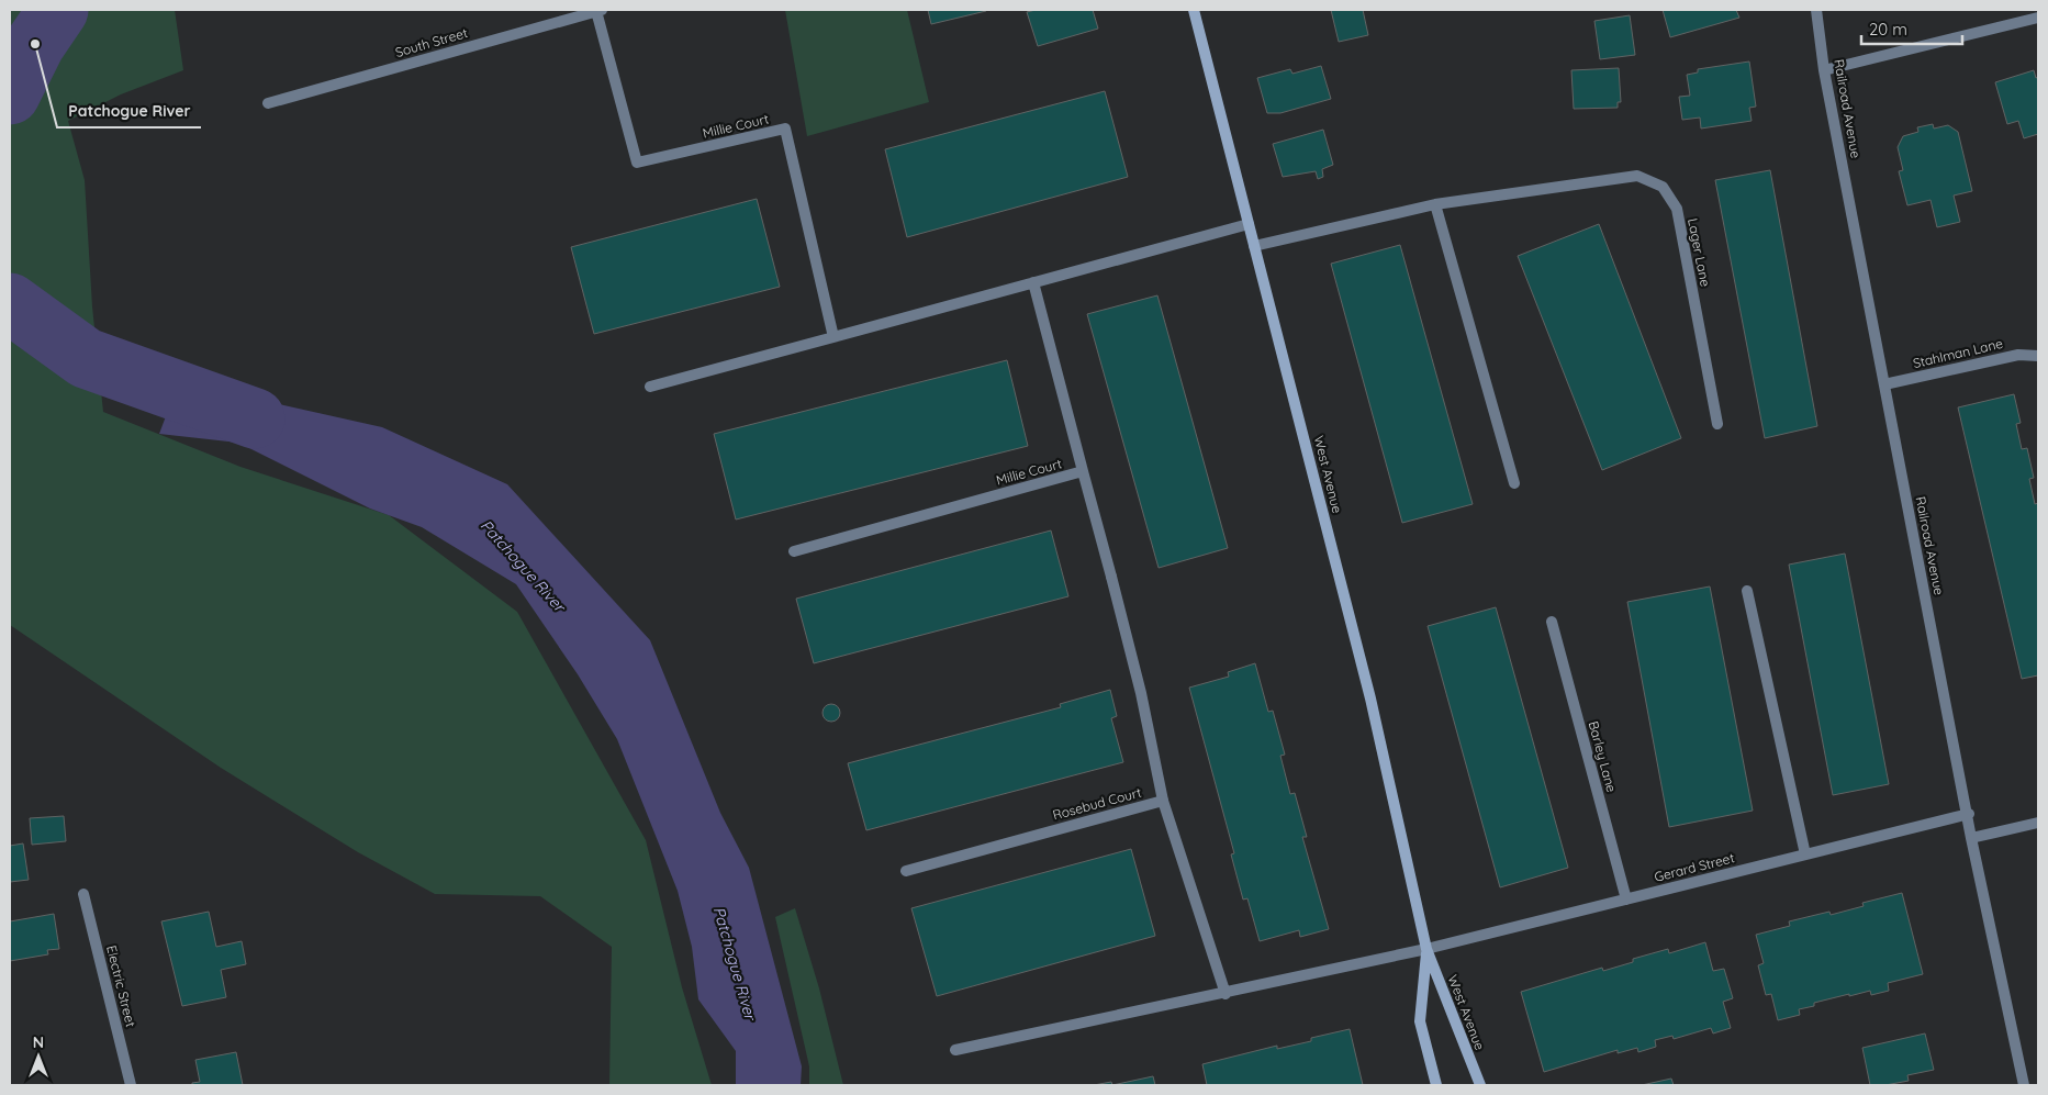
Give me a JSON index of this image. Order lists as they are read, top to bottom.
{
  "streets": {
    "main road": ["West Avenue"],
    "street": [
      "South Street",
      "Railroad Avenue",
      "Millie Court",
      "Lager Lane",
      "Stahlman Lane",
      "Barley Lane",
      "Rosebud Court",
      "Gerard Street",
      "Electric Street"
    ]
  },
  "crossings": [
    ["South Street", "Millie Court"],
    ["Railroad Avenue", "Stahlman Lane"],
    ["Railroad Avenue", "Gerard Street"],
    ["Lager Lane", "West Avenue"],
    ["West Avenue", "Gerard Street"],
    ["Barley Lane", "Gerard Street"]
  ],
  "water": ["Patchogue River"],
  "places": ["Patchogue River"],
  "scale_bar": "20 m",
  "north": "top"
}
